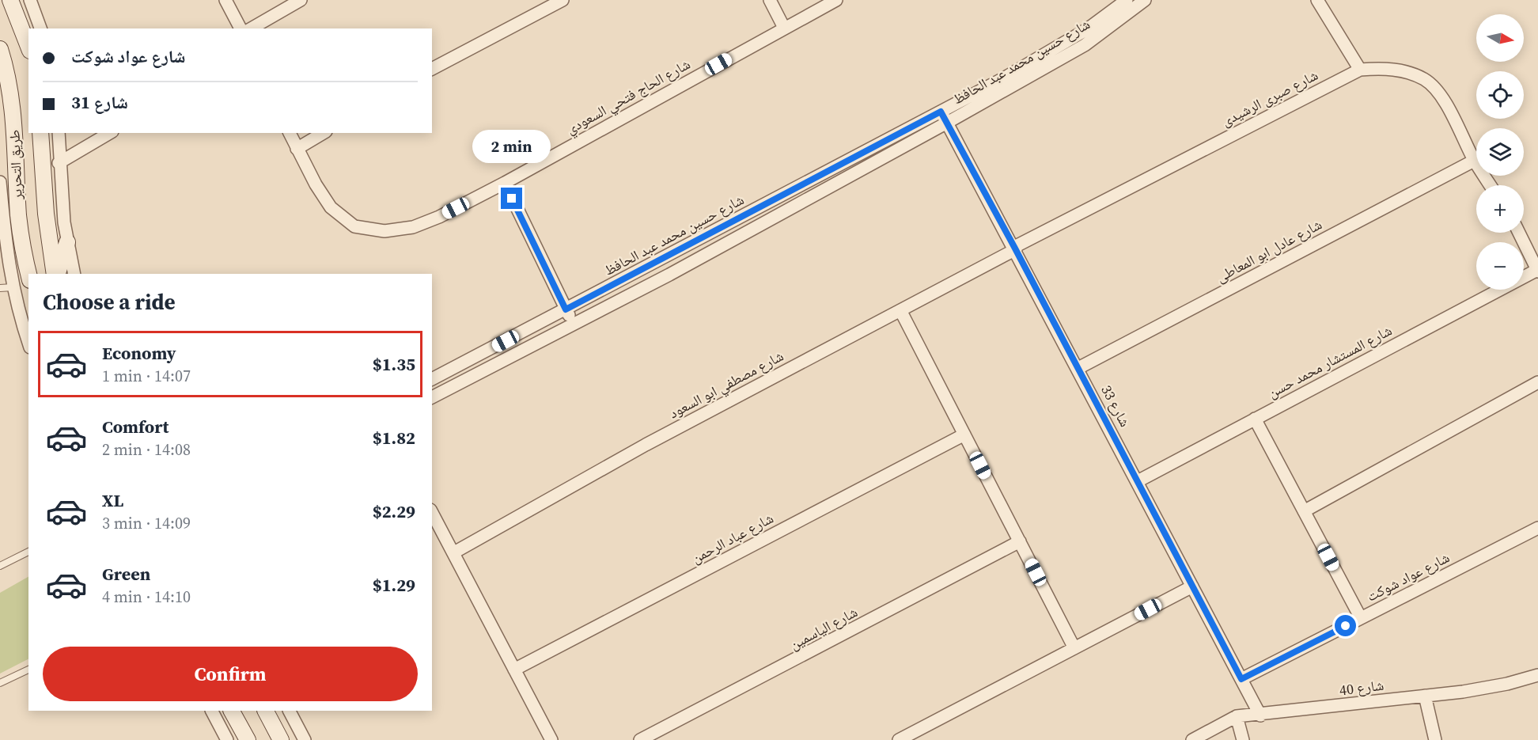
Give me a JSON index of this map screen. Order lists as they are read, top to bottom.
{
  "streets": {
    "street": [
      "شارع حسين محمد عبد الحافظ",
      "شارع الحاج فتحي السعودي",
      "شارع صبرى الرشيدى",
      "طريق التحرير",
      "شارع عادل ابو المعاطى",
      "شارع المستشار محمد حسن",
      "شارع مصطفي ابو السعود",
      "شارع 33",
      "شارع عباد الرحمن",
      "شارع عواد شوكت",
      "شارع الياسمين",
      "شارع 40"
    ]
  },
  "crossings": [
    ["شارع حسين محمد عبد الحافظ", "شارع 33"],
    ["شارع صبرى الرشيدى", "شارع عادل ابو المعاطى"],
    ["شارع صبرى الرشيدى", "شارع مصطفي ابو السعود"],
    ["شارع صبرى الرشيدى", "شارع 33"],
    ["شارع عادل ابو المعاطى", "شارع 33"],
    ["شارع المستشار محمد حسن", "شارع 33"],
    ["شارع مصطفي ابو السعود", "شارع 33"],
    ["شارع 33", "شارع عواد شوكت"],
    ["شارع 33", "شارع 40"]
  ],
  "north": "right",
  "page": {
    "map_buttons": ["+", "−"],
    "banner": ["شارع عواد شوكت", "شارع 31"],
    "bubble": "2 min",
    "heading": "Choose a ride",
    "list": [
      {
        "name": "Economy",
        "note": "1 min · 14:07",
        "value": "$1.35"
      },
      {
        "name": "Comfort",
        "note": "2 min · 14:08",
        "value": "$1.82"
      },
      {
        "name": "XL",
        "note": "3 min · 14:09",
        "value": "$2.29"
      },
      {
        "name": "Green",
        "note": "4 min · 14:10",
        "value": "$1.29"
      }
    ],
    "buttons": "Confirm"
  }
}
